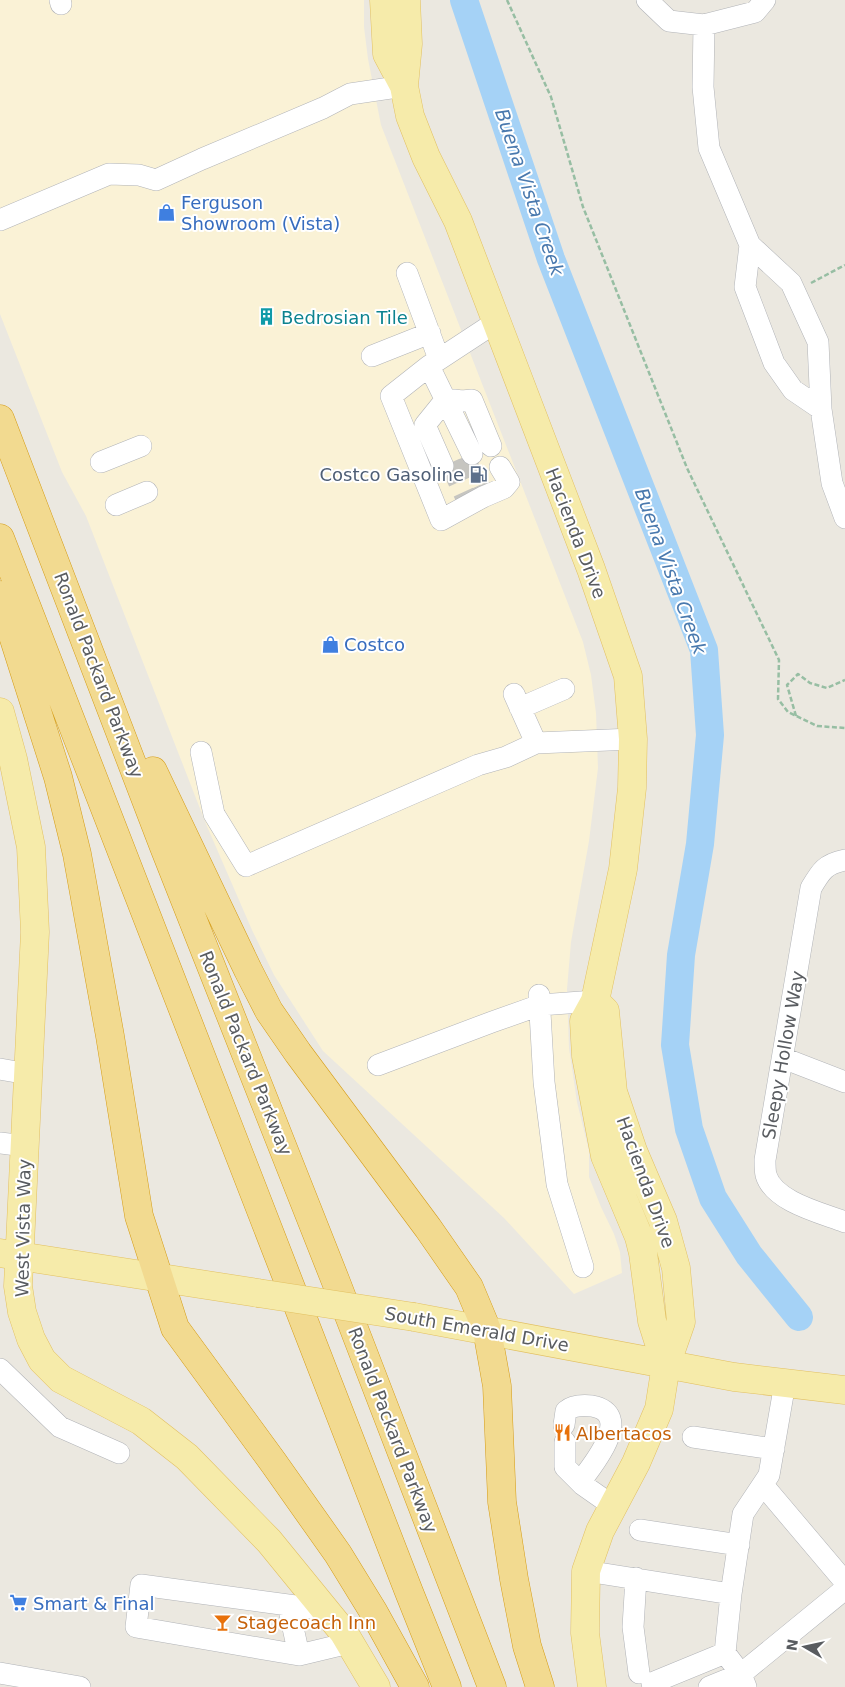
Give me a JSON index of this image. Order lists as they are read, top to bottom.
{
  "streets": {
    "highway": ["Ronald Packard Parkway"],
    "main road": ["Hacienda Drive", "West Vista Way", "South Emerald Drive"],
    "street": ["Sleepy Hollow Way"]
  },
  "crossings": [
    ["Hacienda Drive", "South Emerald Drive"],
    ["West Vista Way", "South Emerald Drive"]
  ],
  "water": ["Buena Vista Creek"],
  "places": {
    "shop": ["Ferguson Showroom (Vista)", "Costco"],
    "building": ["Bedrosian Tile"],
    "fuel station": ["Costco Gasoline"],
    "restaurant": ["Albertacos"],
    "supermarket": ["Smart & Final"],
    "bar": ["Stagecoach Inn"]
  },
  "north": "left"
}
